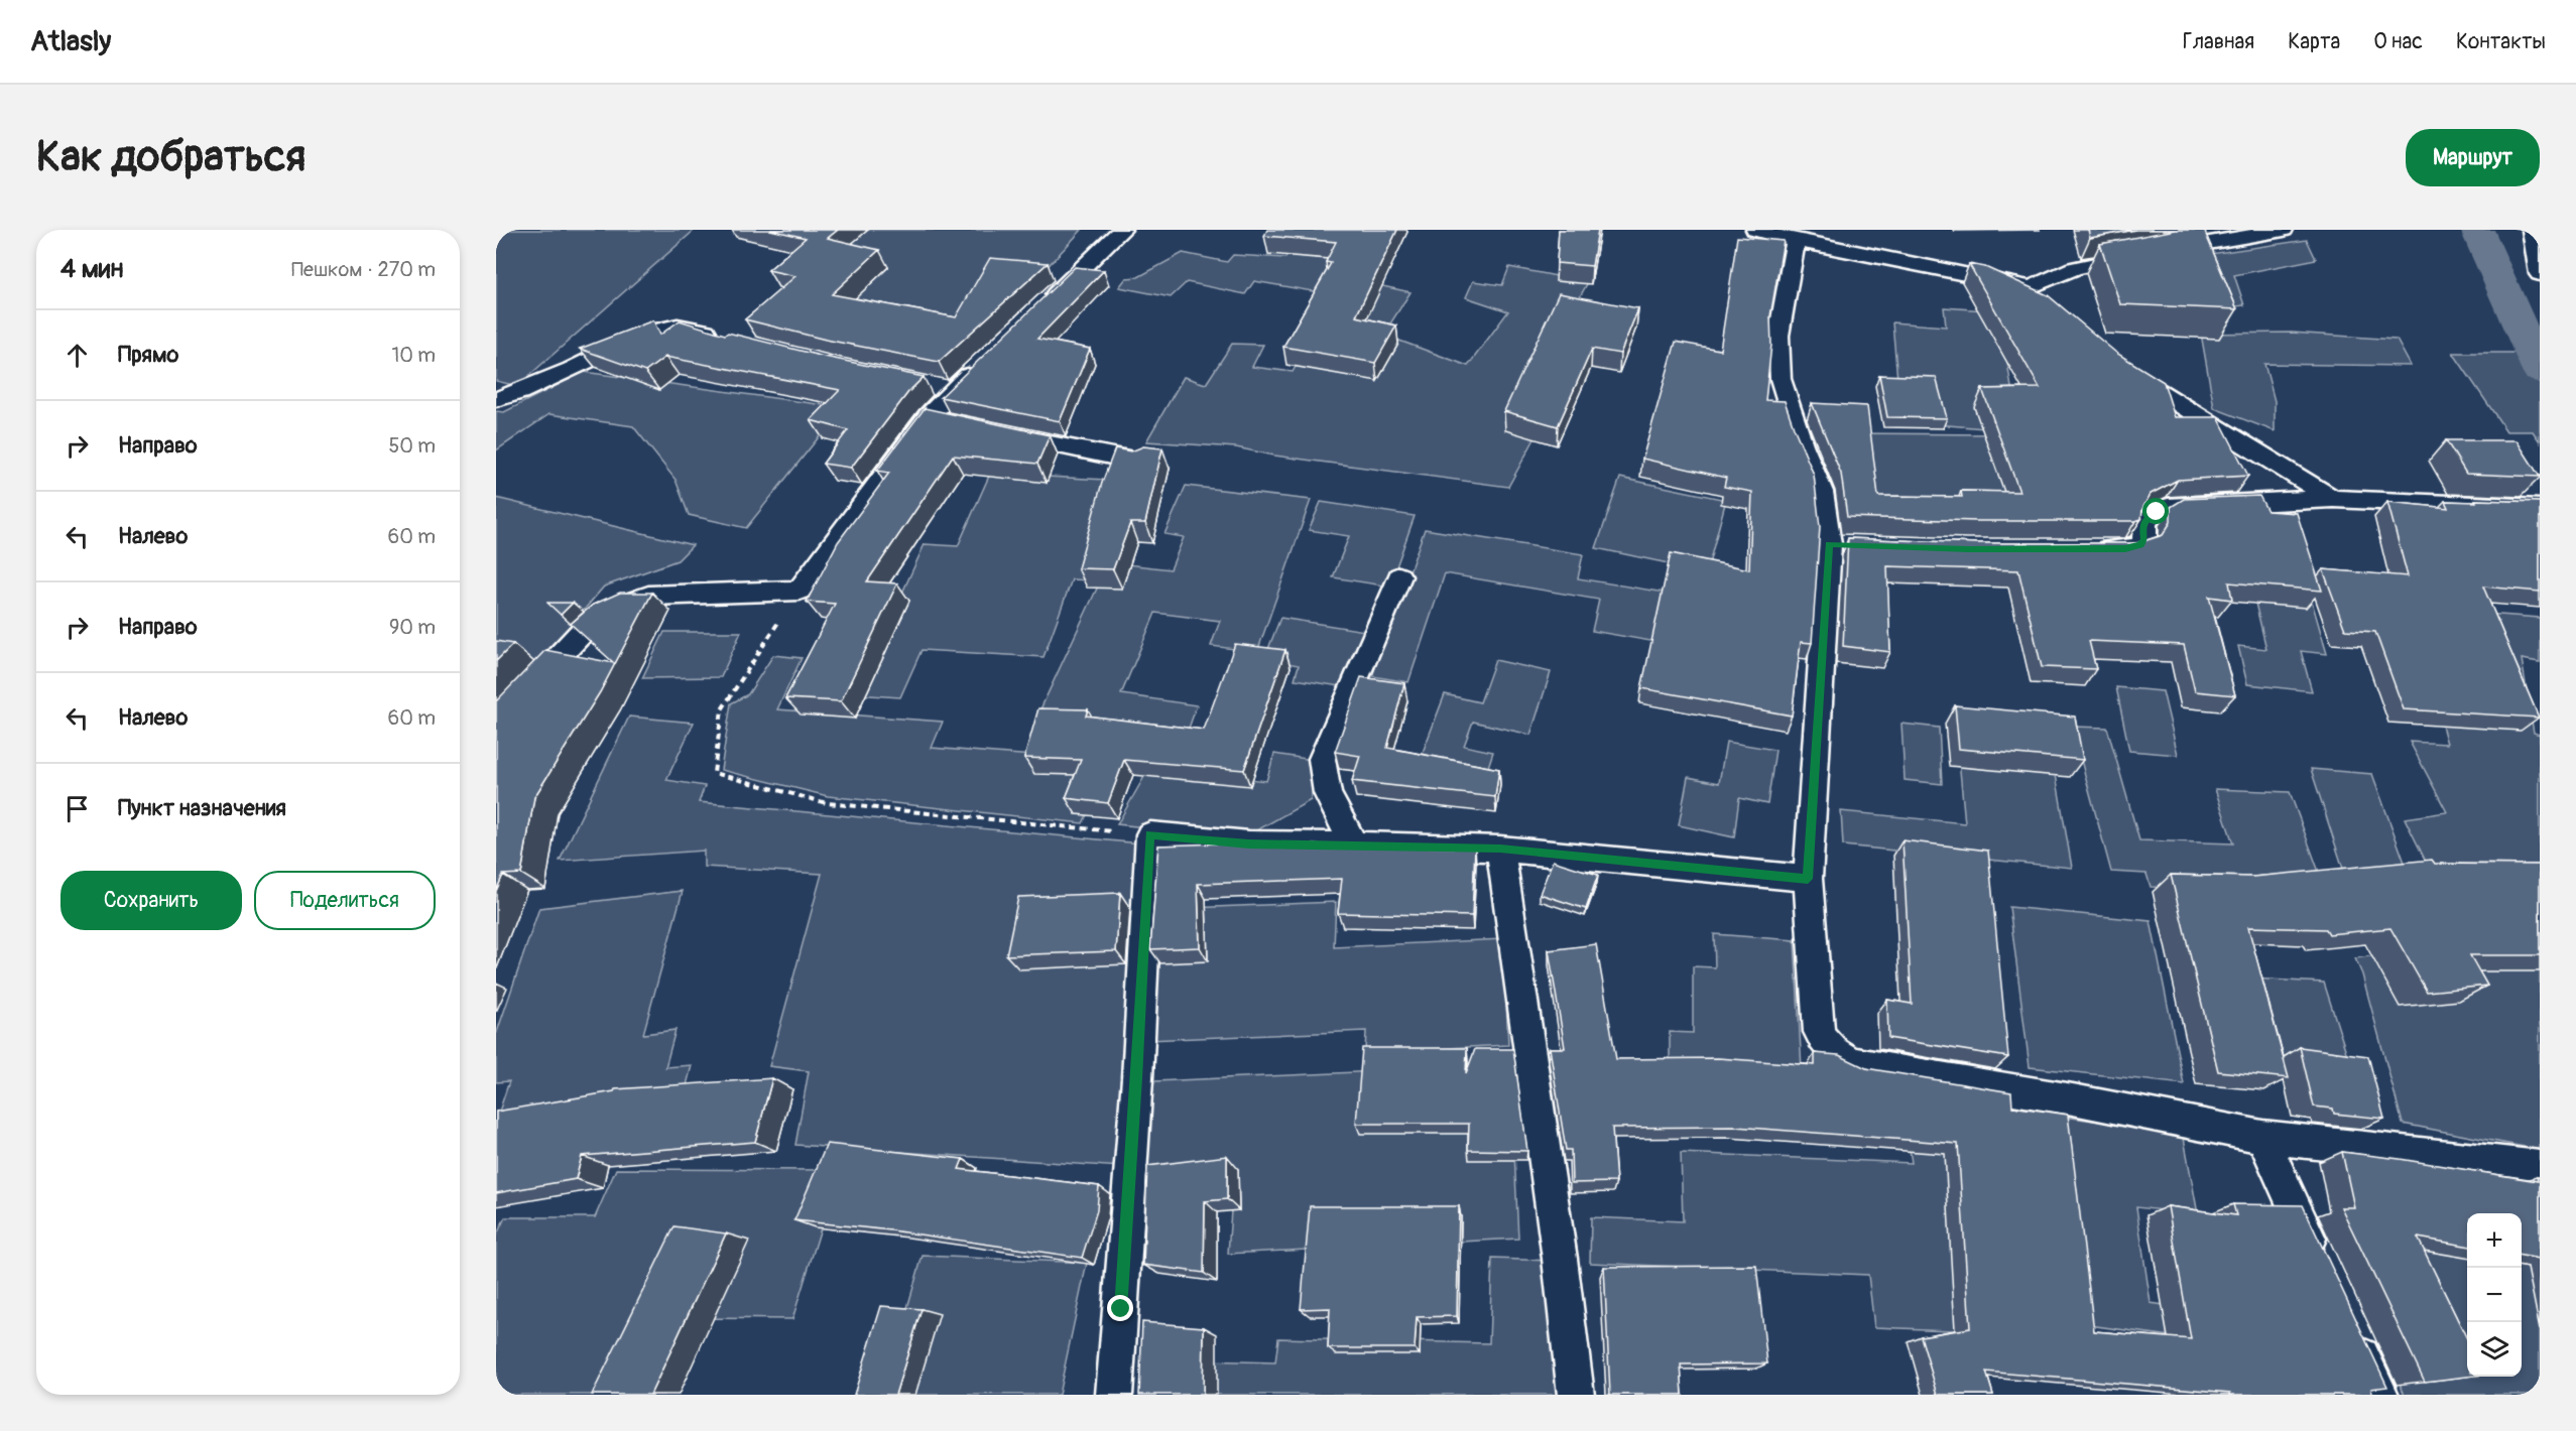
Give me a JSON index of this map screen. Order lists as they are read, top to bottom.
{
  "page": {
    "header": "Atlasly",
    "nav": [
      "Главная",
      "Карта",
      "О нас",
      "Контакты"
    ],
    "buttons": [
      "Маршрут",
      ["Сохранить", "Поделиться"]
    ],
    "title": "Как добраться",
    "heading": ["4 мин", "Пешком · 270 m"],
    "list": [
      ["Прямо", "10 m"],
      ["Направо", "50 m"],
      ["Налево", "60 m"],
      ["Направо", "90 m"],
      ["Налево", "60 m"],
      "Пункт назначения"
    ],
    "map_buttons": ["+", "−"]
  }
}
